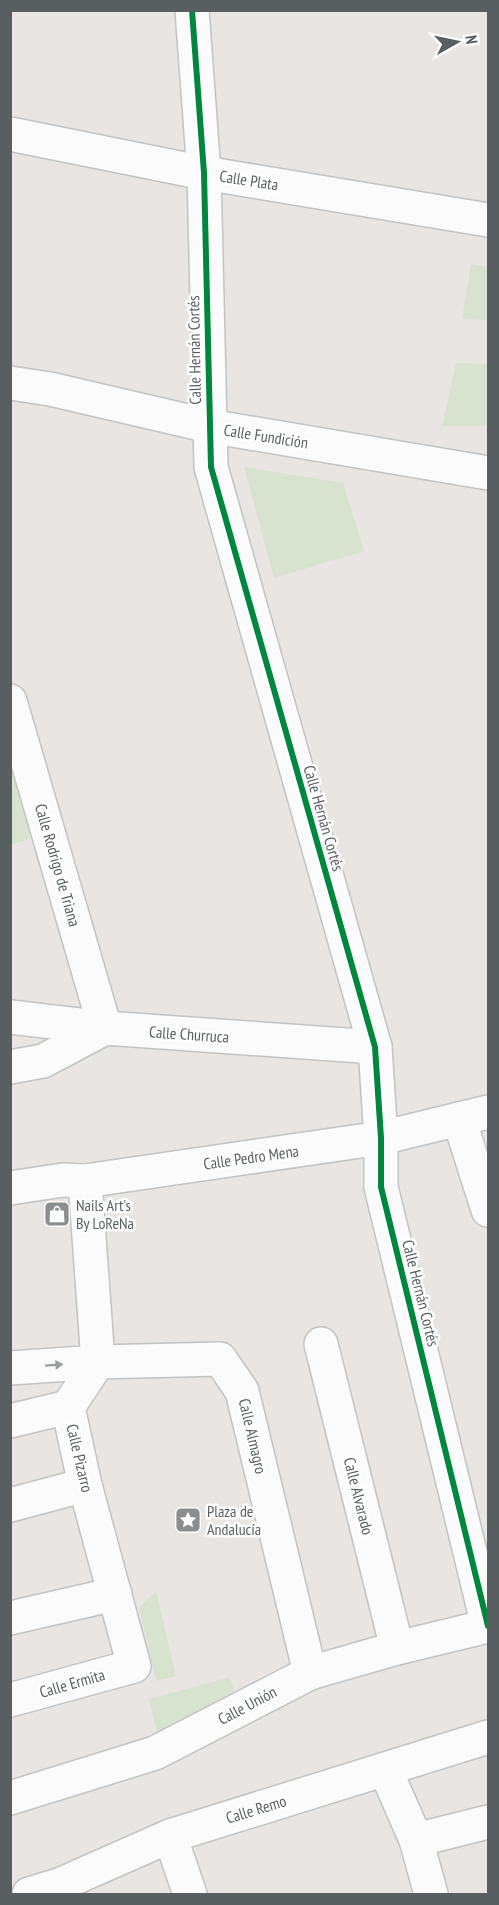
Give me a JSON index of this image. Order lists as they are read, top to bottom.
{
  "streets": {
    "street": [
      "Calle Plata",
      "Calle Hernán Cortés",
      "Calle Fundición",
      "Calle Rodrigo de Triana",
      "Calle Churruca",
      "Calle Pedro Mena",
      "Calle Almagro",
      "Calle Pizarro",
      "Calle Alvarado",
      "Calle Ermita",
      "Calle Unión",
      "Calle Remo"
    ]
  },
  "crossings": [
    ["Calle Plata", "Calle Hernán Cortés"],
    ["Calle Hernán Cortés", "Calle Fundición"],
    ["Calle Hernán Cortés", "Calle Churruca"],
    ["Calle Hernán Cortés", "Calle Pedro Mena"],
    ["Calle Hernán Cortés", "Calle Unión"],
    ["Calle Rodrigo de Triana", "Calle Churruca"],
    ["Calle Almagro", "Calle Pizarro"],
    ["Calle Almagro", "Calle Unión"],
    ["Calle Pizarro", "Calle Ermita"],
    ["Calle Alvarado", "Calle Unión"]
  ],
  "places": {
    "shop": ["Nails Art's By LoReNa"],
    "place": ["Plaza de Andalucía"]
  },
  "north": "right"
}
